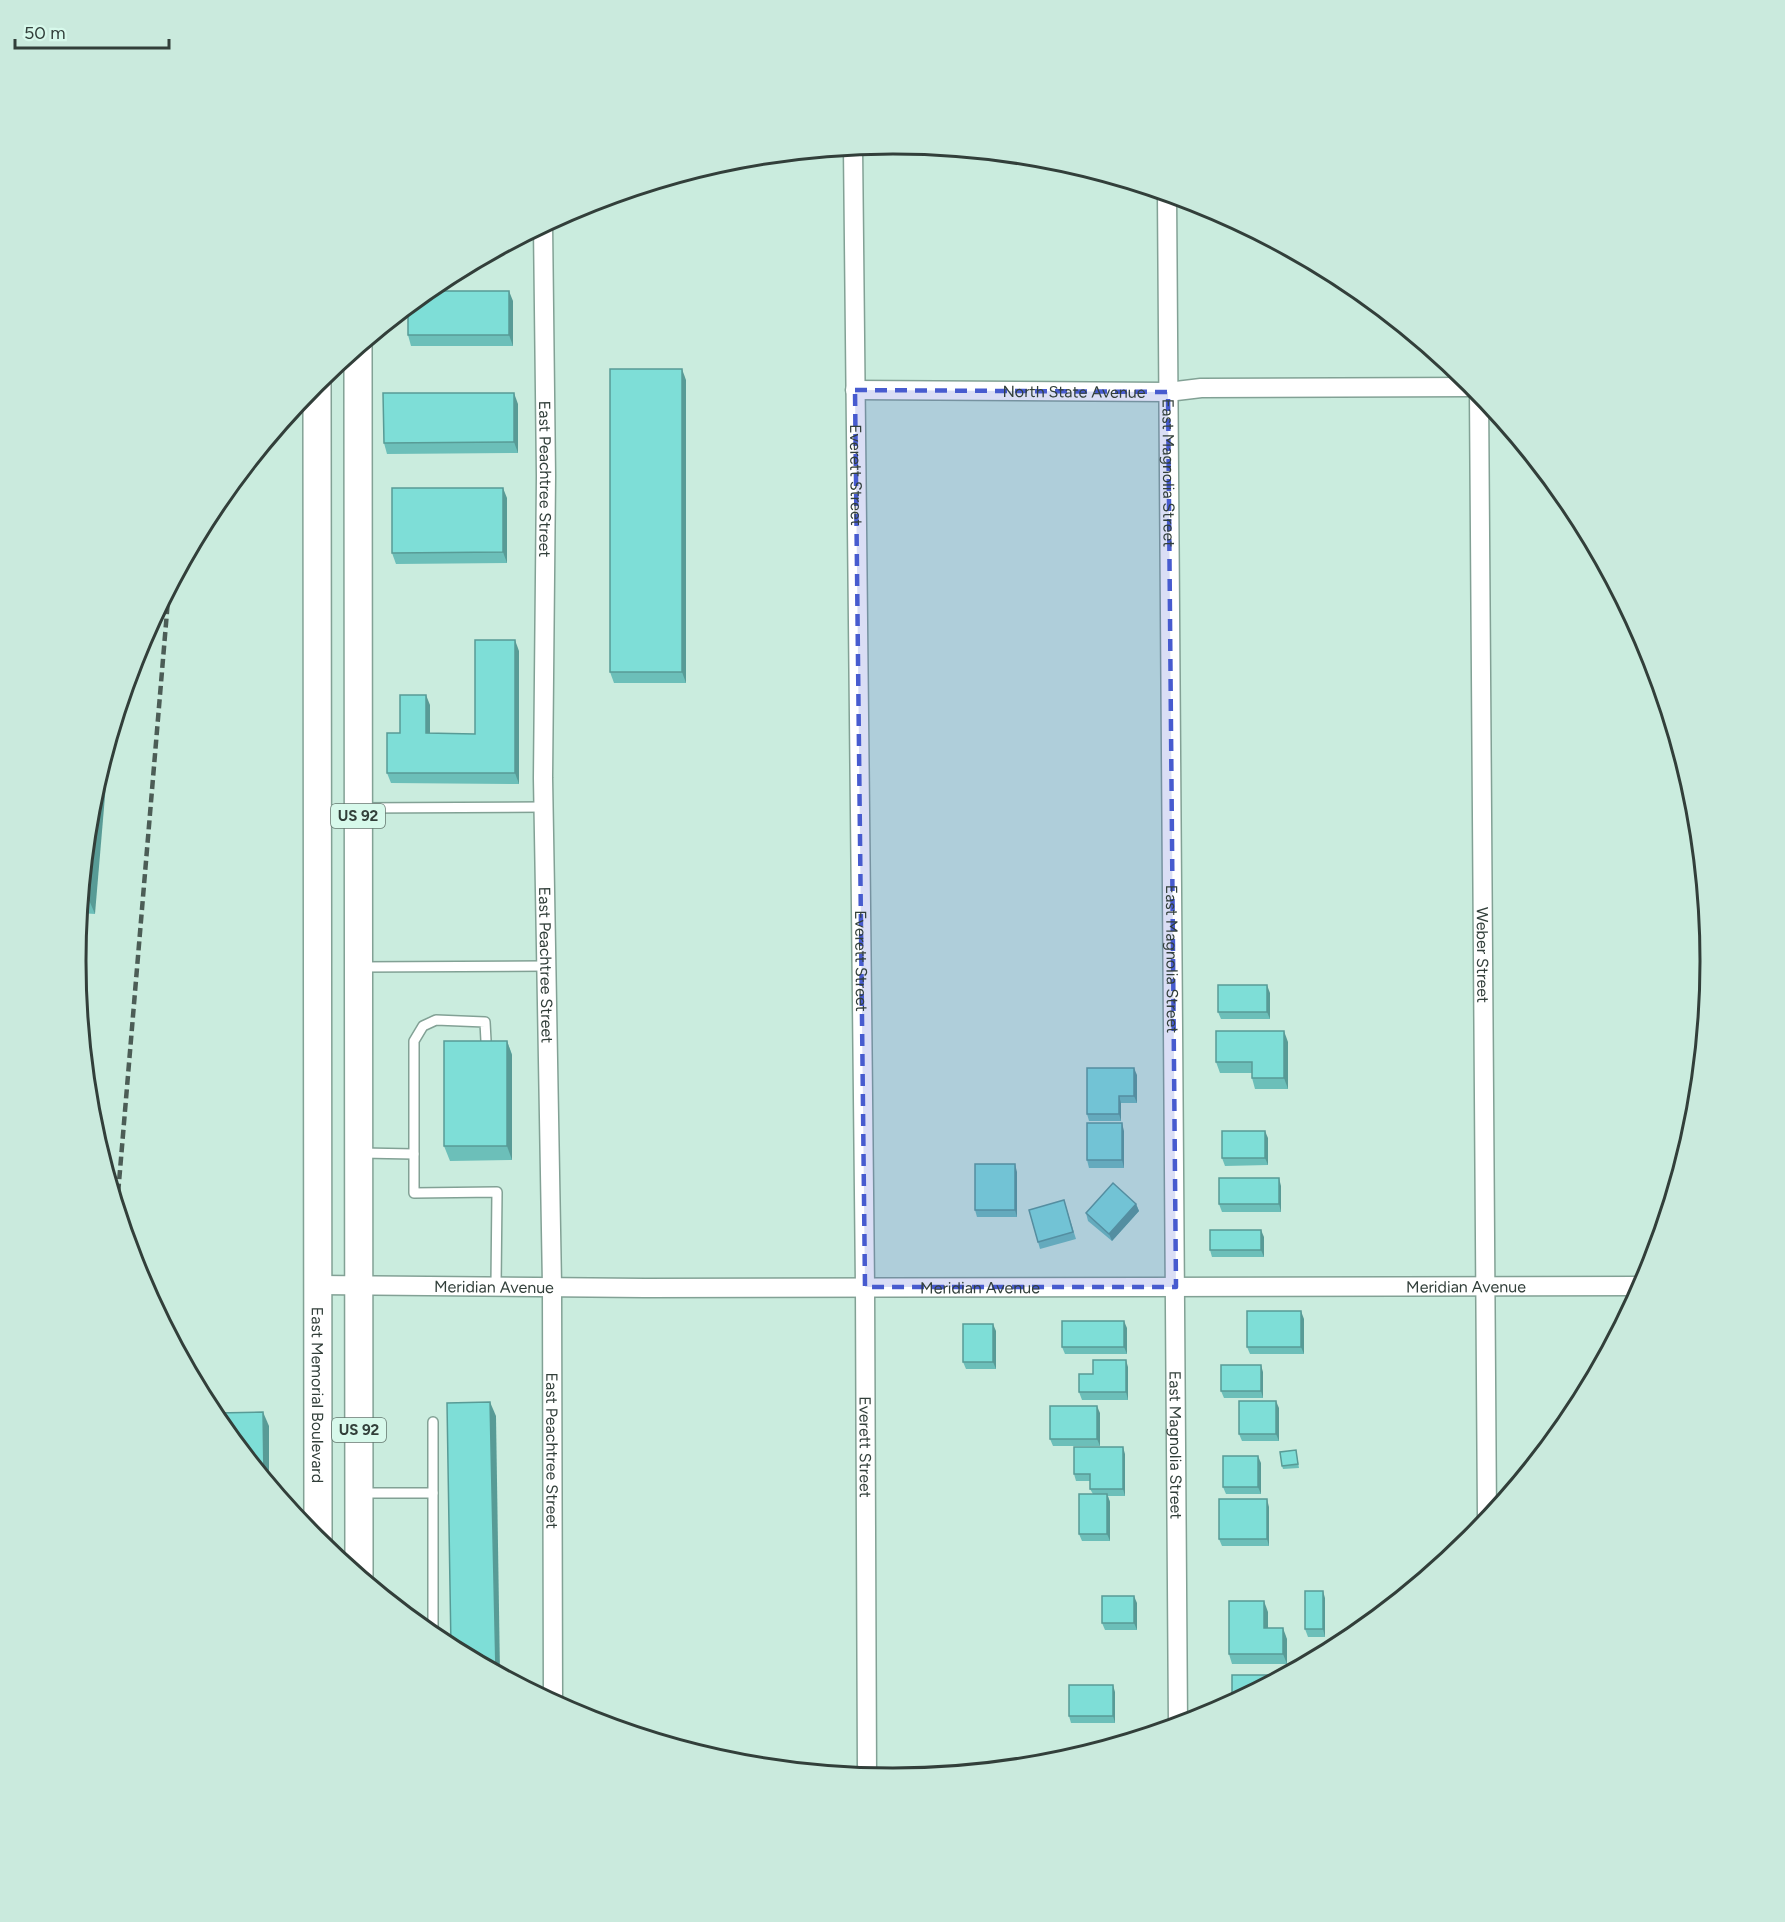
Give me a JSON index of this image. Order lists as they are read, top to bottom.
{
  "streets": {
    "main road": ["US 92", "East Memorial Boulevard"],
    "street": [
      "North State Avenue",
      "East Magnolia Street",
      "Everett Street",
      "East Peachtree Street",
      "Weber Street",
      "Meridian Avenue"
    ]
  },
  "crossings": [
    ["North State Avenue", "East Magnolia Street"],
    ["North State Avenue", "Everett Street"],
    ["East Magnolia Street", "Meridian Avenue"],
    ["Everett Street", "Meridian Avenue"],
    ["East Peachtree Street", "Meridian Avenue"],
    ["US 92", "Meridian Avenue"],
    ["US 92", "East Memorial Boulevard"],
    ["Weber Street", "Meridian Avenue"],
    ["Meridian Avenue", "East Memorial Boulevard"]
  ],
  "scale_bar": "50 m"
}
